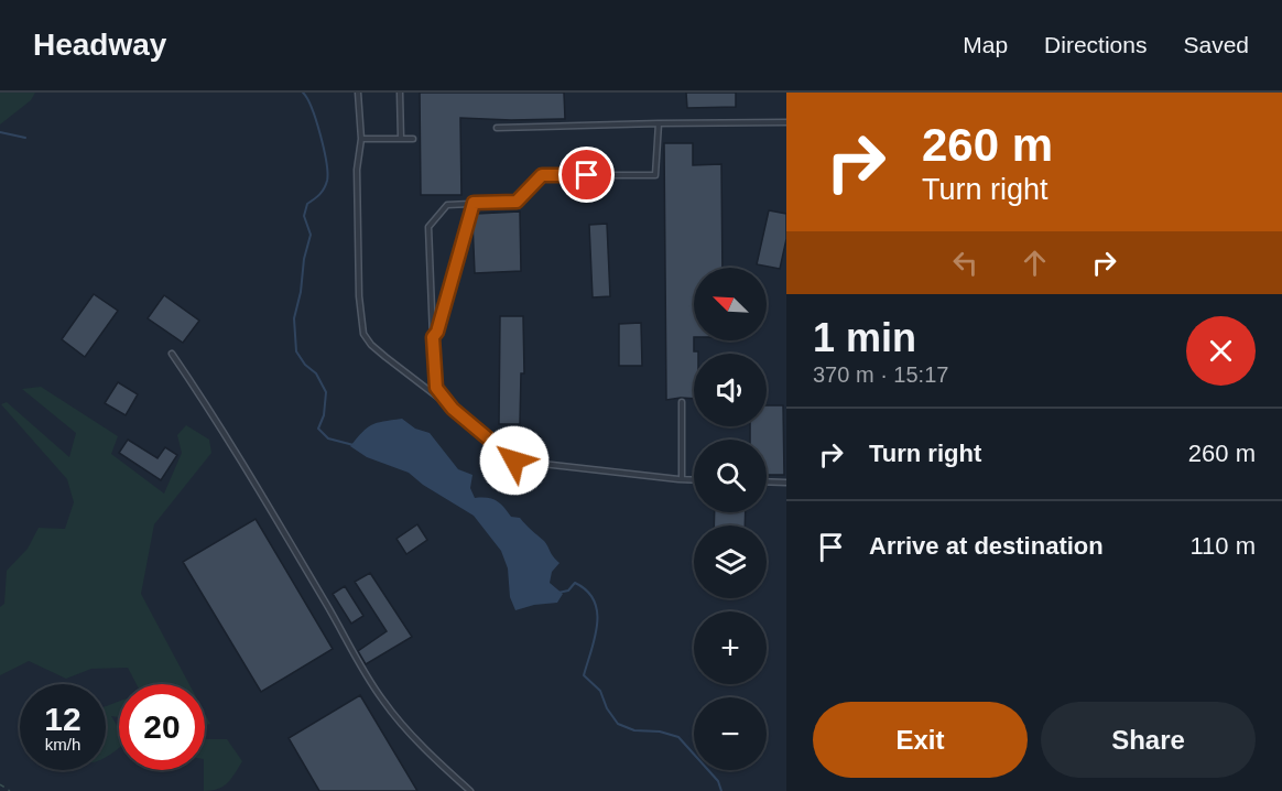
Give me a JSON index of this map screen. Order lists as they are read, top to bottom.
{
  "north": "top left",
  "page": {
    "header": "Headway",
    "nav": ["Map", "Directions", "Saved"],
    "turn": ["260 m", "Turn right"],
    "map_buttons": ["+", "−"],
    "heading": ["1 min", "370 m · 15:17"],
    "list": [
      {
        "name": "Turn right",
        "value": "260 m"
      },
      {
        "name": "Arrive at destination",
        "value": "110 m"
      }
    ],
    "speed": "12 km/h",
    "limit": "20",
    "buttons": ["Exit", "Share"]
  }
}
